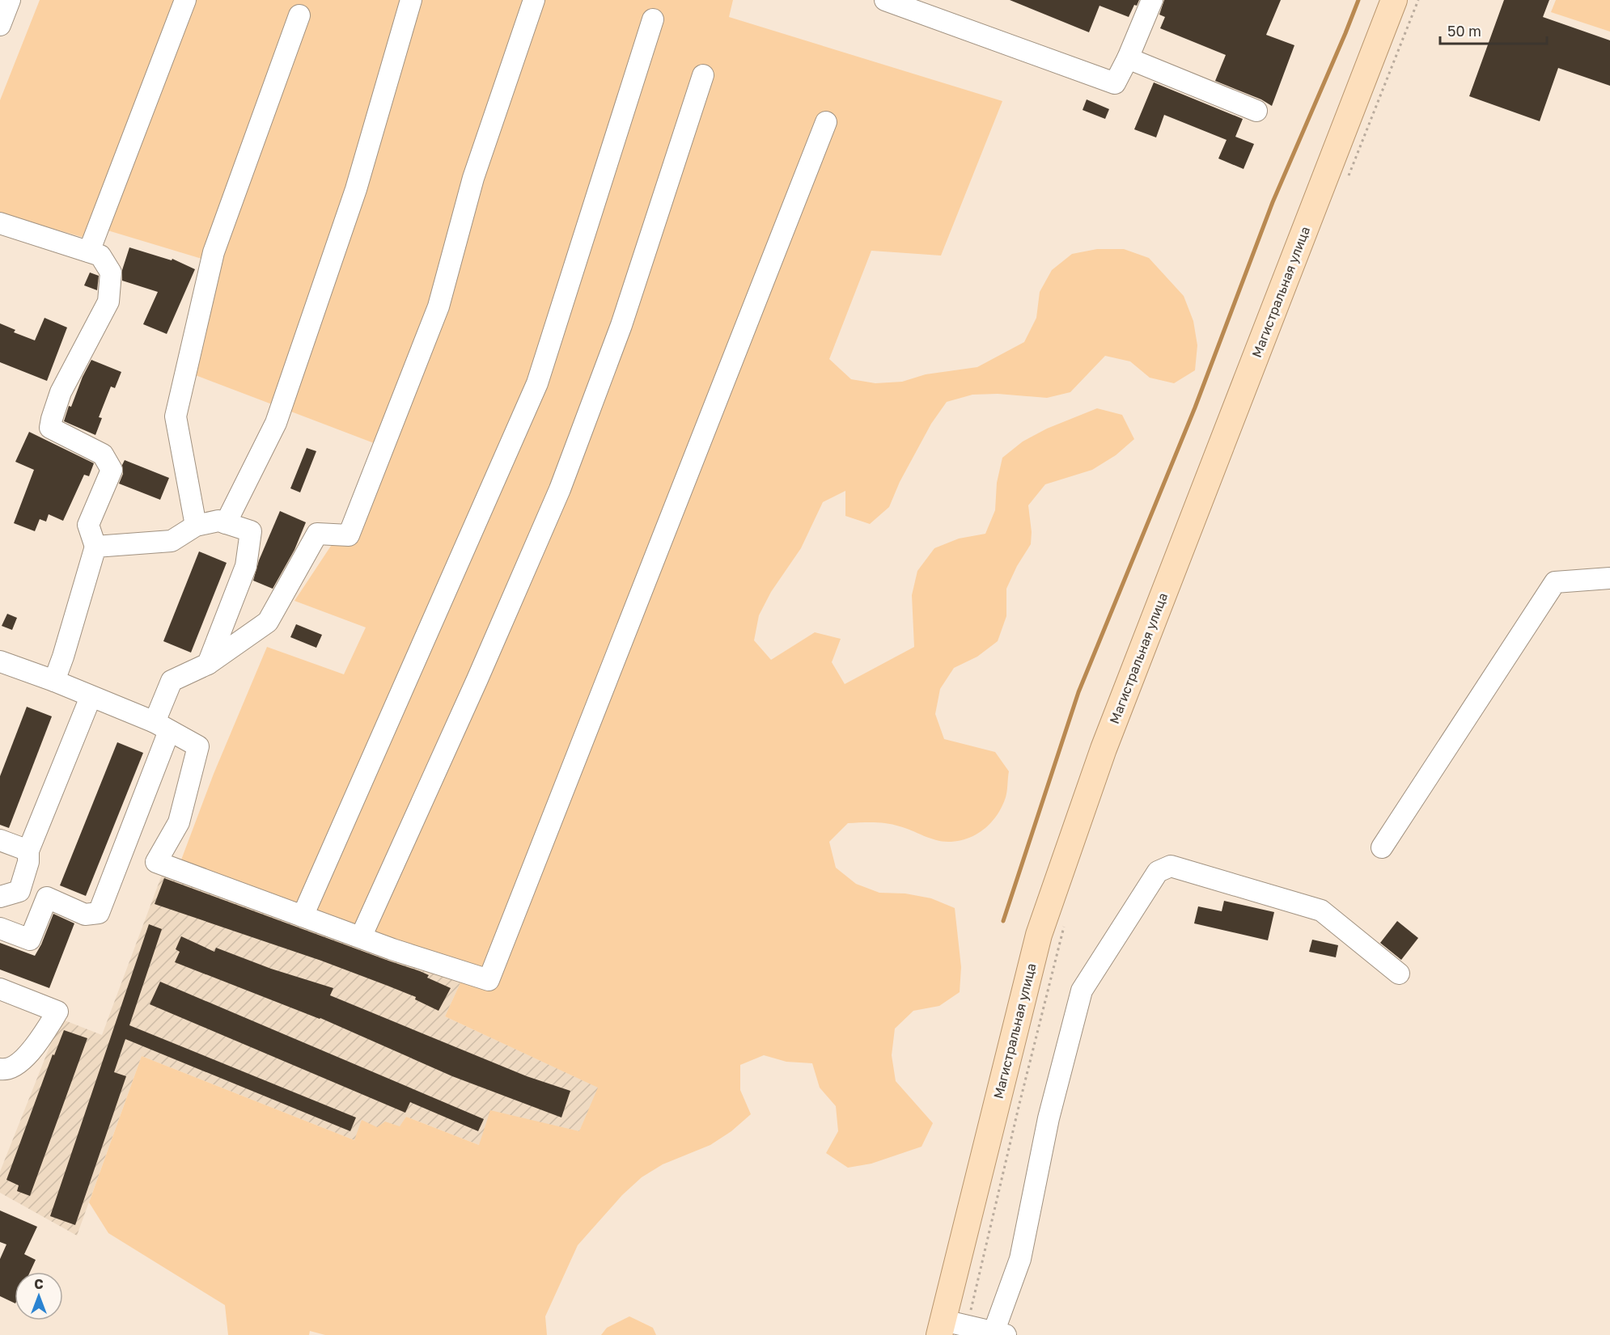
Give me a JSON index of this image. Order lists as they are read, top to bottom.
{
  "streets": {
    "main road": ["Магистральная улица"]
  },
  "scale_bar": "50 m",
  "north": "top"
}
